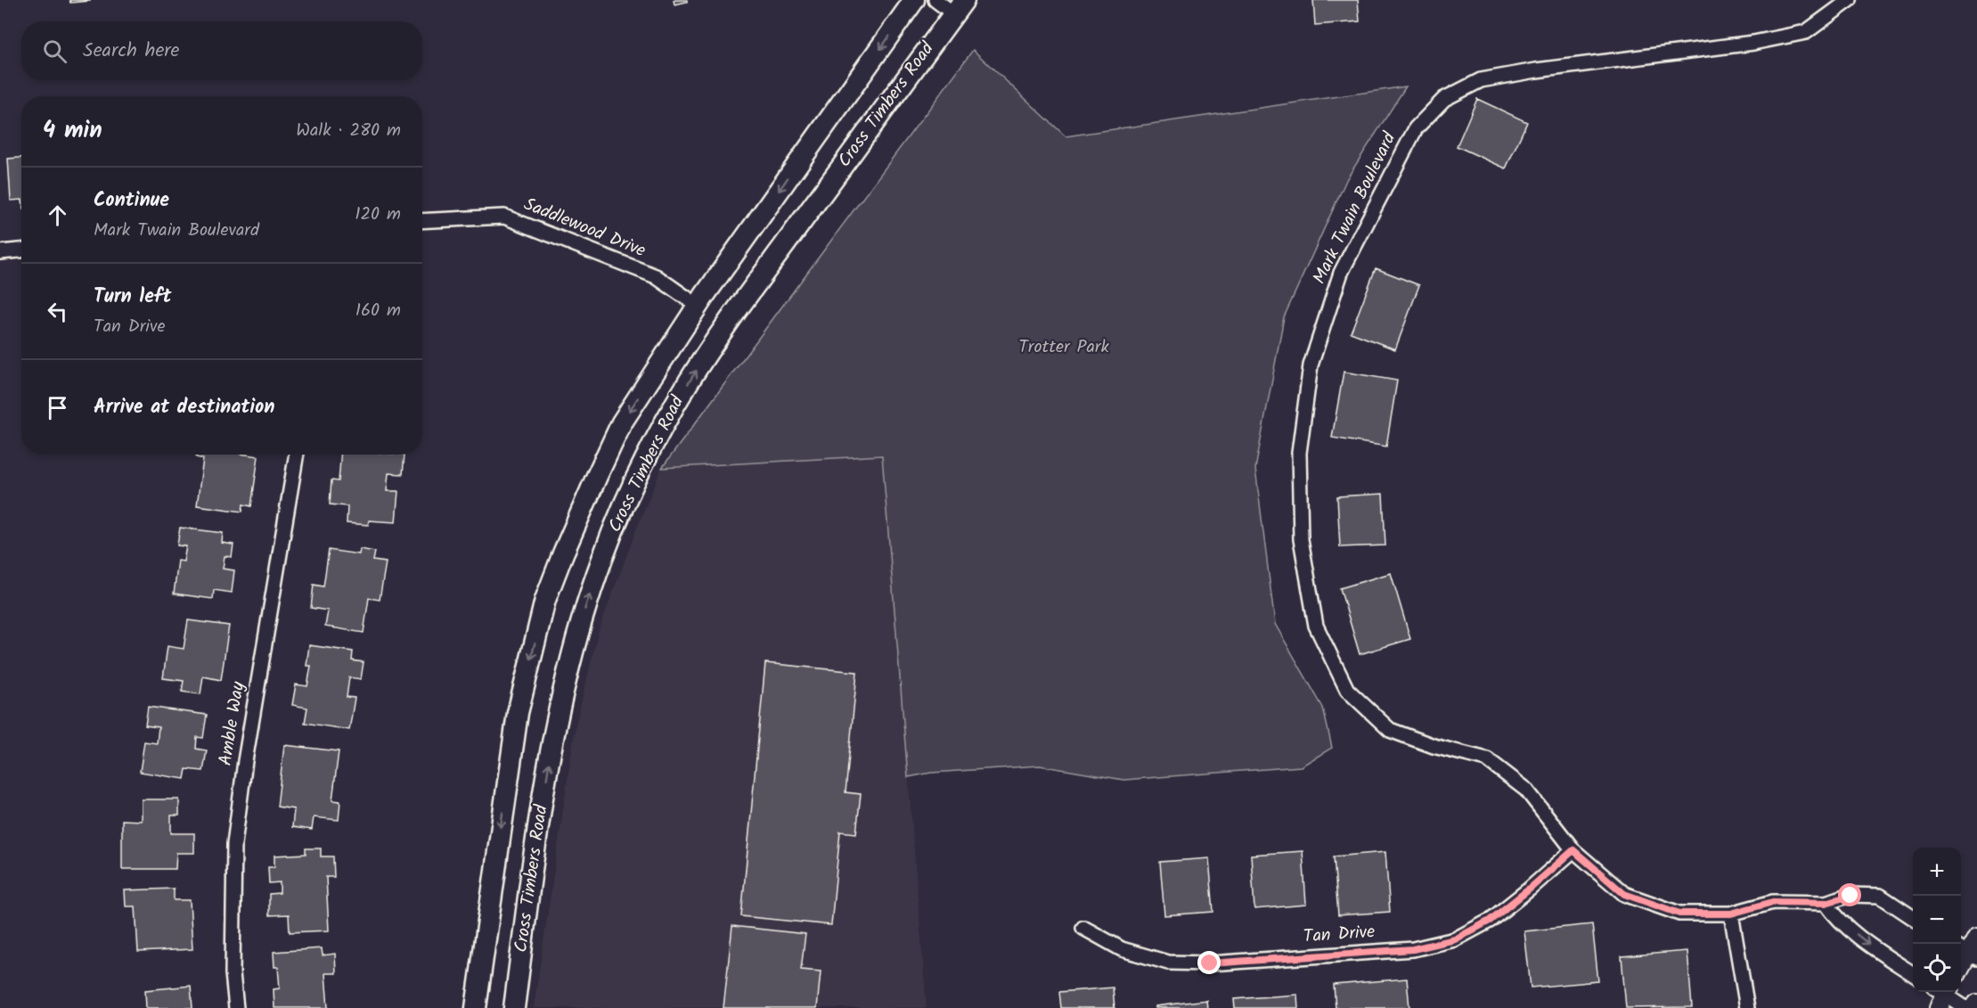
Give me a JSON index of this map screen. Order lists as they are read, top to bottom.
{
  "streets": {
    "main road": ["Cross Timbers Road"],
    "street": [
      "Mark Twain Boulevard",
      "Saddlewood Drive",
      "Amble Way",
      "Tan Drive"
    ]
  },
  "crossings": [
    ["Cross Timbers Road", "Saddlewood Drive"],
    ["Mark Twain Boulevard", "Tan Drive"]
  ],
  "parks": ["Trotter Park"],
  "page": {
    "search": "Search here",
    "heading": ["4 min", "Walk · 280 m"],
    "list": [
      ["Continue", "Mark Twain Boulevard", "120 m"],
      ["Turn left", "Tan Drive", "160 m"],
      "Arrive at destination"
    ],
    "map_buttons": ["+", "−"]
  }
}
